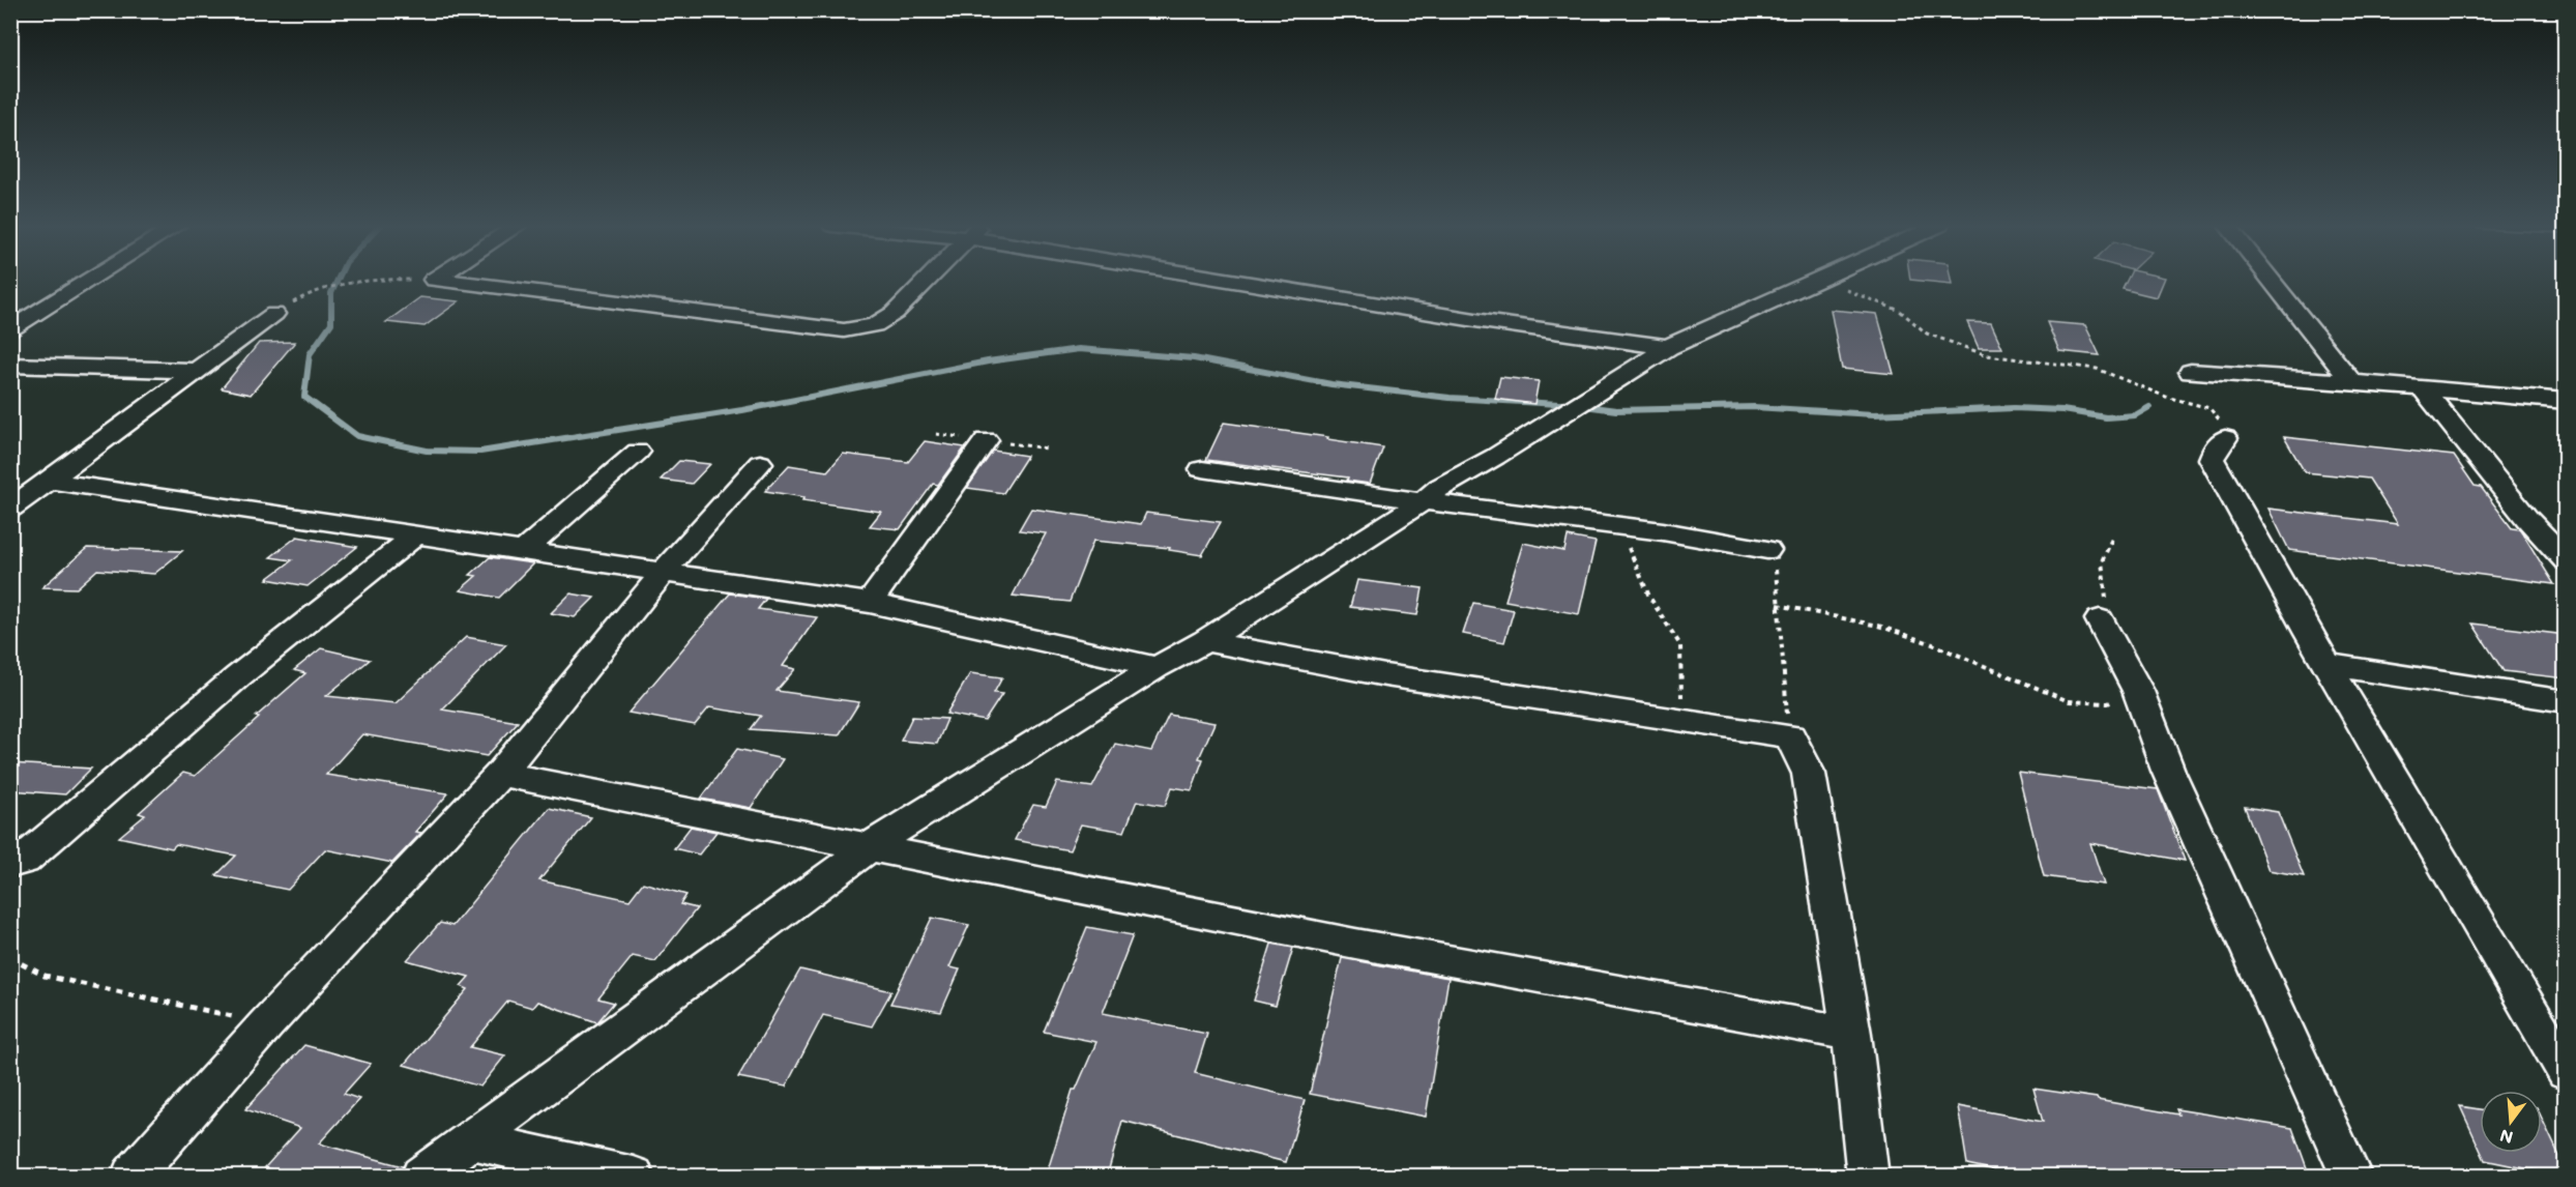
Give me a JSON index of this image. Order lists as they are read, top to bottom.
{
  "north": "bottom"
}
